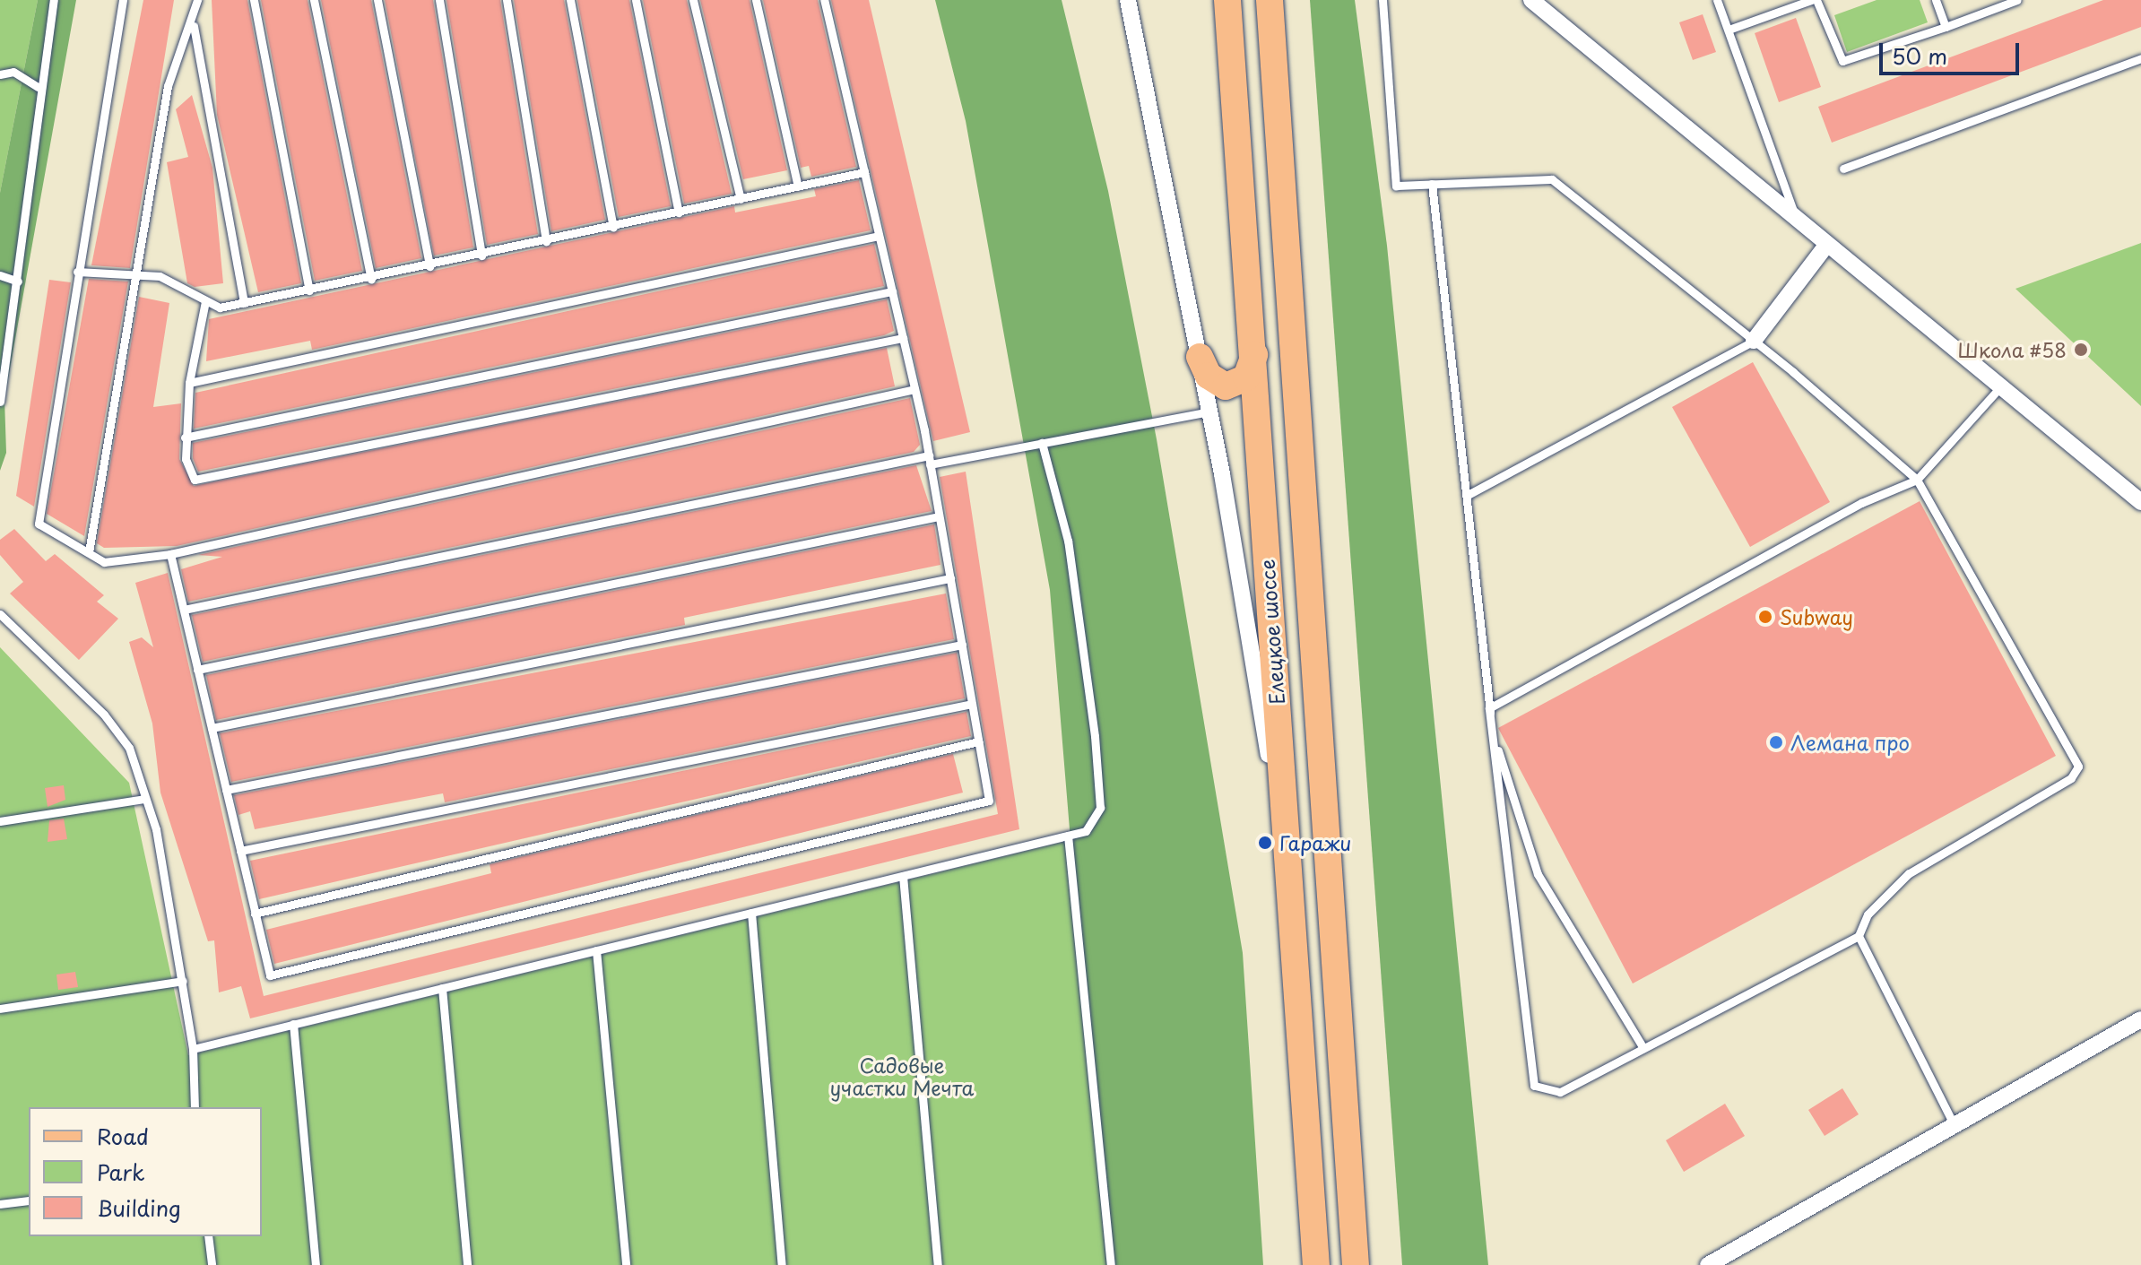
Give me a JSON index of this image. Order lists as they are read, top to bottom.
{
  "streets": {
    "main road": ["Елецкое шоссе"]
  },
  "parks": ["Садовые участки Мечта"],
  "places": [
    "Школа #58",
    "Subway",
    "Лемана про",
    "Гаражи"
  ],
  "legend": ["Road", "Park", "Building"],
  "scale_bar": "50 m"
}
